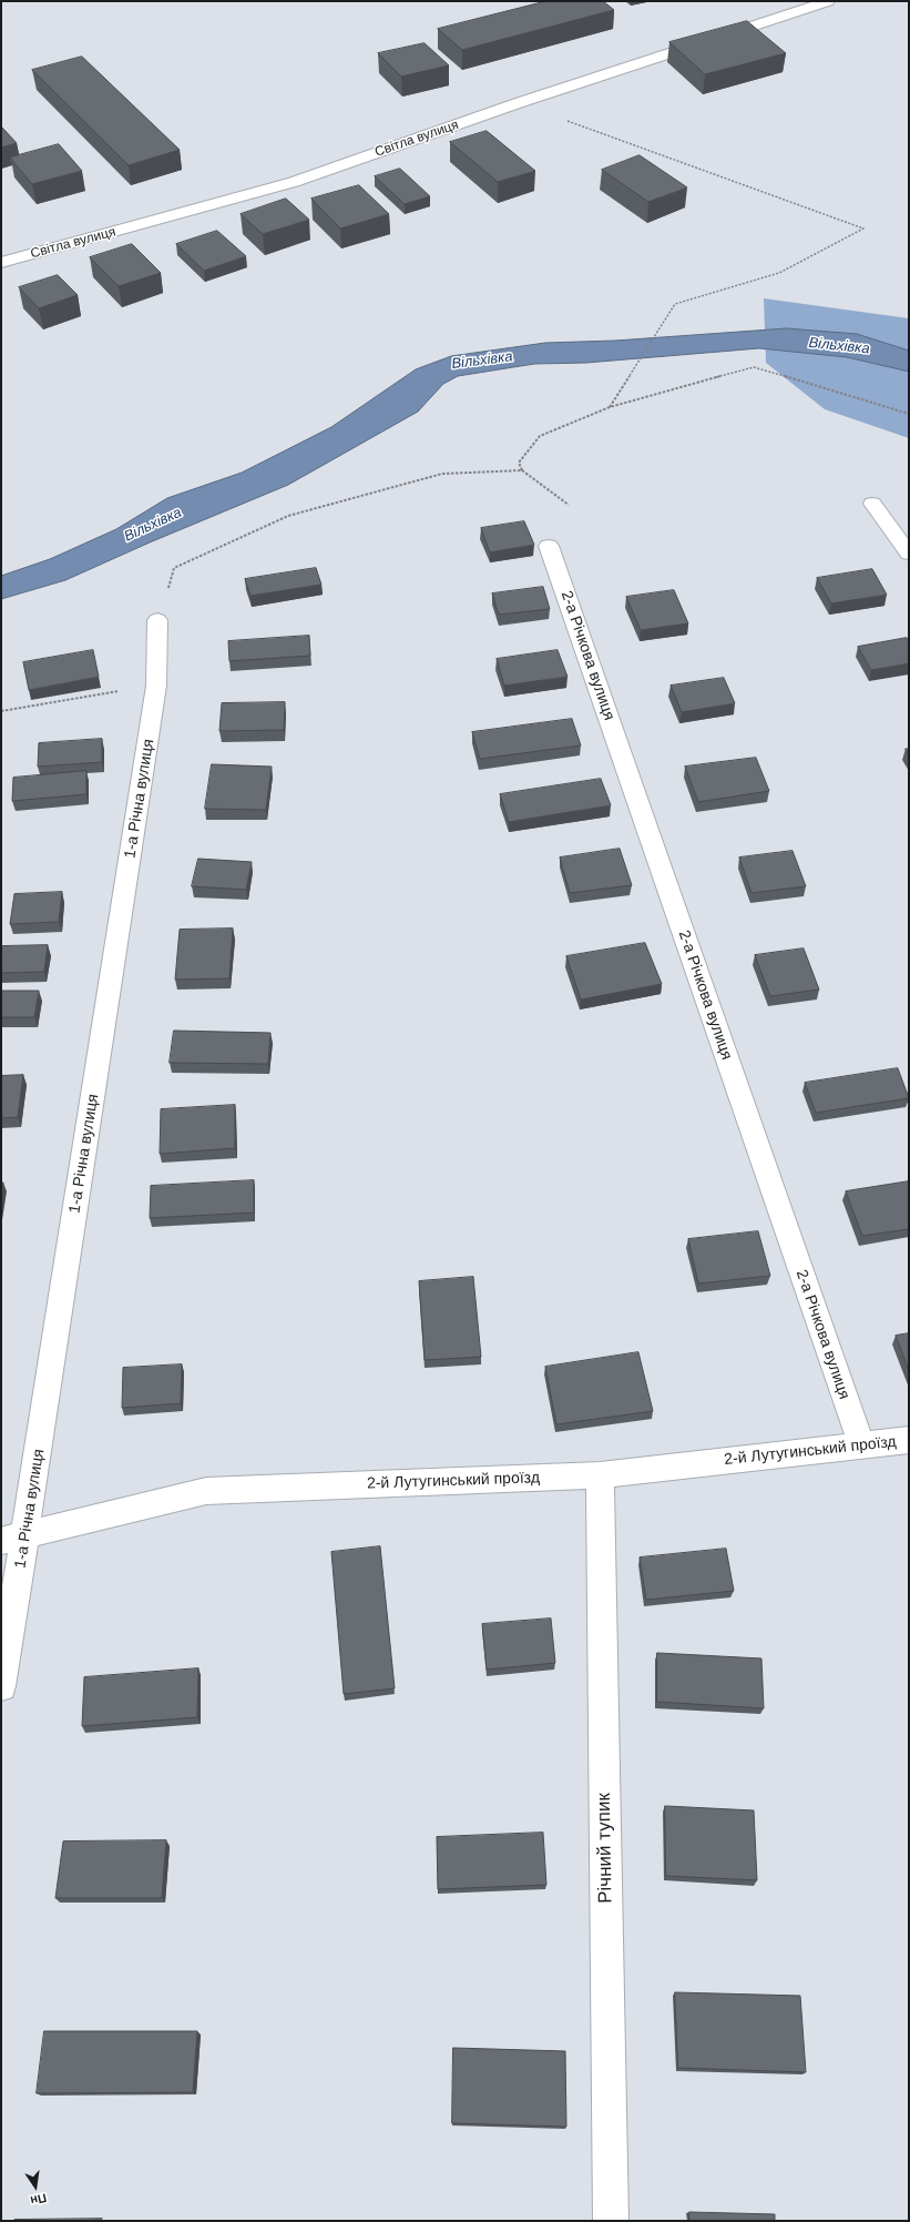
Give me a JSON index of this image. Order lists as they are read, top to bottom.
{
  "streets": {
    "street": [
      "Світла вулиця",
      "2-а Річкова вулиця",
      "1-а Річна вулиця",
      "2-й Лутугинський проїзд",
      "Річний тупик"
    ]
  },
  "crossings": [
    ["2-а Річкова вулиця", "2-й Лутугинський проїзд"],
    ["1-а Річна вулиця", "2-й Лутугинський проїзд"],
    ["2-й Лутугинський проїзд", "Річний тупик"]
  ],
  "water": ["Вільхівка"],
  "north": "bottom"
}
